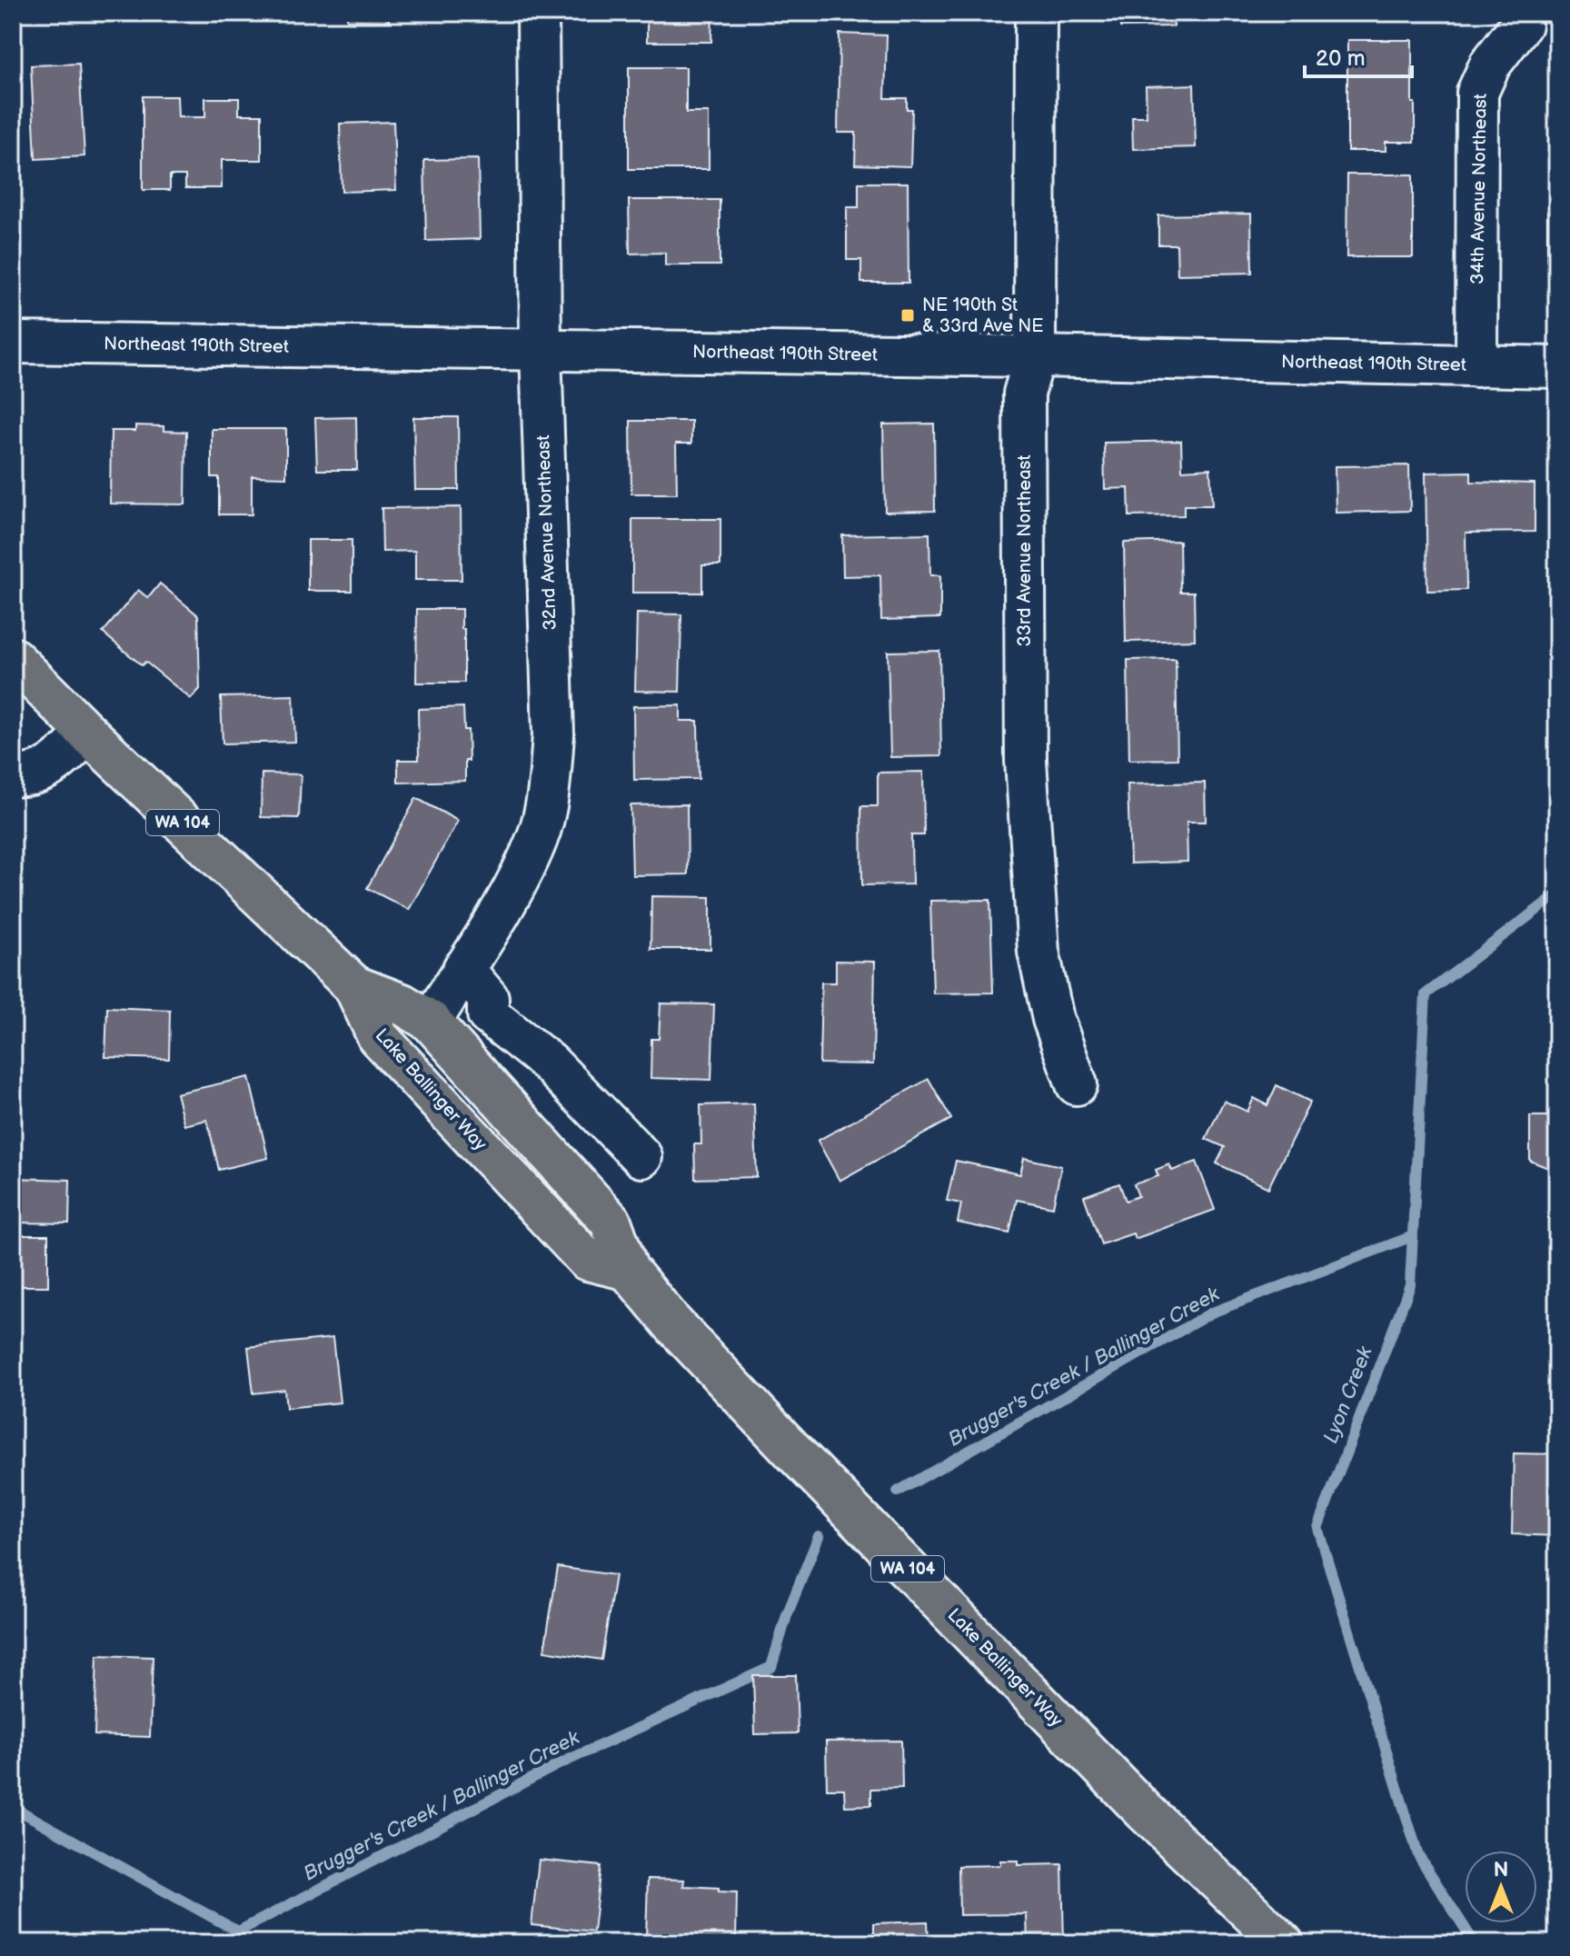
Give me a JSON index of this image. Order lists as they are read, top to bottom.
{
  "streets": {
    "main road": ["WA 104", "Lake Ballinger Way"],
    "street": [
      "34th Avenue Northeast",
      "Northeast 190th Street",
      "32nd Avenue Northeast",
      "33rd Avenue Northeast"
    ]
  },
  "crossings": [
    ["34th Avenue Northeast", "Northeast 190th Street"],
    ["Northeast 190th Street", "32nd Avenue Northeast"],
    ["Northeast 190th Street", "33rd Avenue Northeast"],
    ["32nd Avenue Northeast", "Lake Ballinger Way"],
    ["WA 104", "Lake Ballinger Way"]
  ],
  "water": ["Brugger's Creek / Ballinger Creek", "Lyon Creek"],
  "places": {
    "transit": ["NE 190th St & 33rd Ave NE"]
  },
  "scale_bar": "20 m",
  "north": "top"
}
